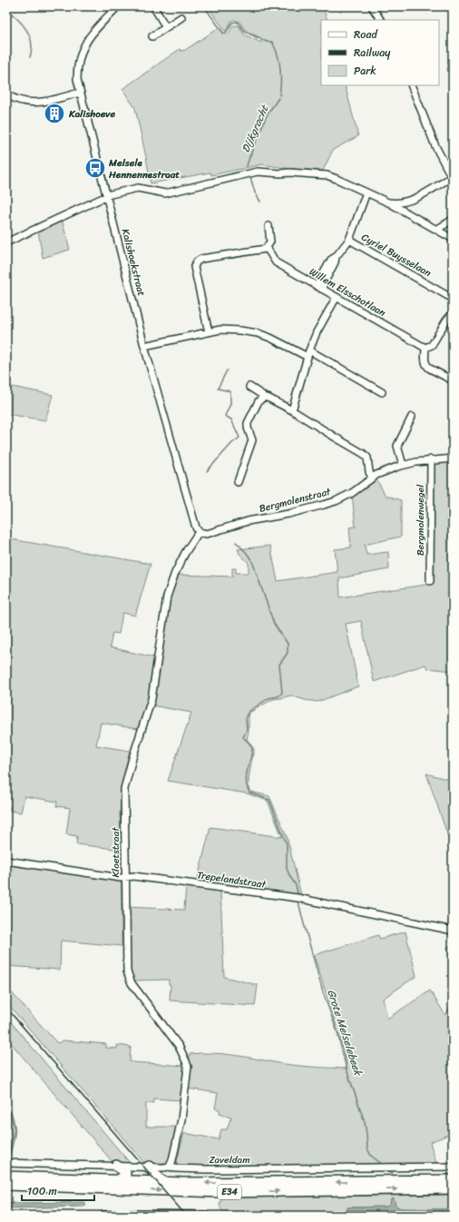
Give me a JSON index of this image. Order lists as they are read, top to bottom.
{
  "streets": {
    "highway": ["E34"],
    "street": [
      "Cyriel Buysselaan",
      "Kalishoekstraat",
      "Willem Elsschotlaan",
      "Bergmolenstraat",
      "Bergmolenwegel",
      "Kloetstraat",
      "Trepelandstraat",
      "Zaveldam"
    ]
  },
  "crossings": [
    ["Cyriel Buysselaan", "Willem Elsschotlaan"],
    ["Kalishoekstraat", "Bergmolenstraat"],
    ["Kalishoekstraat", "Kloetstraat"],
    ["Bergmolenstraat", "Bergmolenwegel"],
    ["Bergmolenstraat", "Kloetstraat"],
    ["Kloetstraat", "Trepelandstraat"],
    ["Kloetstraat", "Zaveldam"]
  ],
  "water": ["Dijkgracht", "Grote Melselebeek"],
  "places": {
    "building": ["Kalishoeve"],
    "bus stop": ["Melsele Hennennestraat"]
  },
  "legend": ["Road", "Railway", "Park"],
  "scale_bar": "100 m"
}
